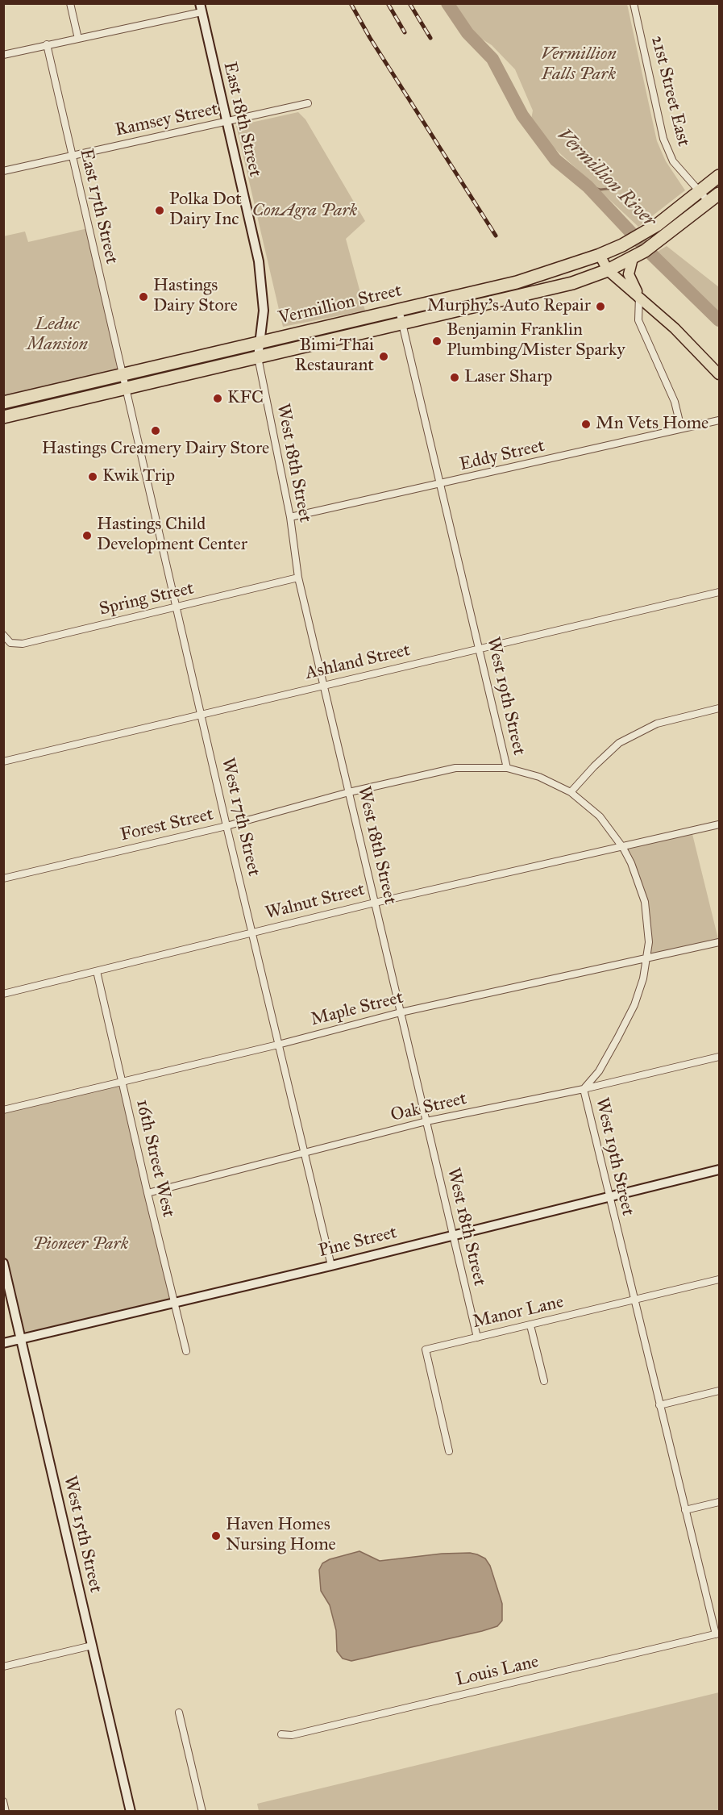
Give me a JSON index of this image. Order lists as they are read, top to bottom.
{
  "streets": {
    "highway": ["Vermillion Street"],
    "street": [
      "21st Street East",
      "East 18th Street",
      "Ramsey Street",
      "East 17th Street",
      "Eddy Street",
      "West 18th Street",
      "Spring Street",
      "Ashland Street",
      "West 19th Street",
      "West 17th Street",
      "Forest Street",
      "Walnut Street",
      "Maple Street",
      "Oak Street",
      "16th Street West",
      "Pine Street",
      "Manor Lane",
      "West 15th Street",
      "Louis Lane"
    ]
  },
  "crossings": [
    ["21st Street East", "Vermillion Street"],
    ["East 18th Street", "Ramsey Street"],
    ["East 18th Street", "Vermillion Street"],
    ["East 18th Street", "West 18th Street"],
    ["Ramsey Street", "East 17th Street"],
    ["East 17th Street", "Vermillion Street"],
    ["East 17th Street", "West 17th Street"],
    ["Vermillion Street", "West 18th Street"],
    ["Vermillion Street", "West 19th Street"],
    ["Vermillion Street", "West 17th Street"],
    ["Eddy Street", "West 18th Street"],
    ["Eddy Street", "West 19th Street"],
    ["West 18th Street", "Spring Street"],
    ["West 18th Street", "Ashland Street"],
    ["West 18th Street", "Forest Street"],
    ["West 18th Street", "Walnut Street"],
    ["West 18th Street", "Maple Street"],
    ["West 18th Street", "Oak Street"],
    ["West 18th Street", "Pine Street"],
    ["West 18th Street", "Manor Lane"],
    ["Spring Street", "West 17th Street"],
    ["Ashland Street", "West 19th Street"],
    ["Ashland Street", "West 17th Street"],
    ["West 19th Street", "Forest Street"],
    ["West 19th Street", "Walnut Street"],
    ["West 19th Street", "Maple Street"],
    ["West 19th Street", "Oak Street"],
    ["West 19th Street", "Pine Street"],
    ["West 19th Street", "Manor Lane"],
    ["West 19th Street", "Louis Lane"],
    ["West 17th Street", "Forest Street"],
    ["West 17th Street", "Walnut Street"],
    ["West 17th Street", "Maple Street"],
    ["West 17th Street", "Oak Street"],
    ["West 17th Street", "Pine Street"],
    ["Walnut Street", "16th Street West"],
    ["Maple Street", "16th Street West"],
    ["Oak Street", "16th Street West"],
    ["16th Street West", "Pine Street"],
    ["Pine Street", "West 15th Street"]
  ],
  "water": ["Vermillion River"],
  "parks": [
    "Vermillion Falls Park",
    "ConAgra Park",
    "Leduc Mansion",
    "Pioneer Park"
  ],
  "places": [
    "Polka Dot Dairy Inc",
    "Hastings Dairy Store",
    "Murphy's Auto Repair",
    "Benjamin Franklin Plumbing/Mister Sparky",
    "Bimi Thai Restaurant",
    "Laser Sharp",
    "KFC",
    "Mn Vets Home",
    "Hastings Creamery Dairy Store",
    "Kwik Trip",
    "Hastings Child Development Center",
    "Haven Homes Nursing Home"
  ]
}
